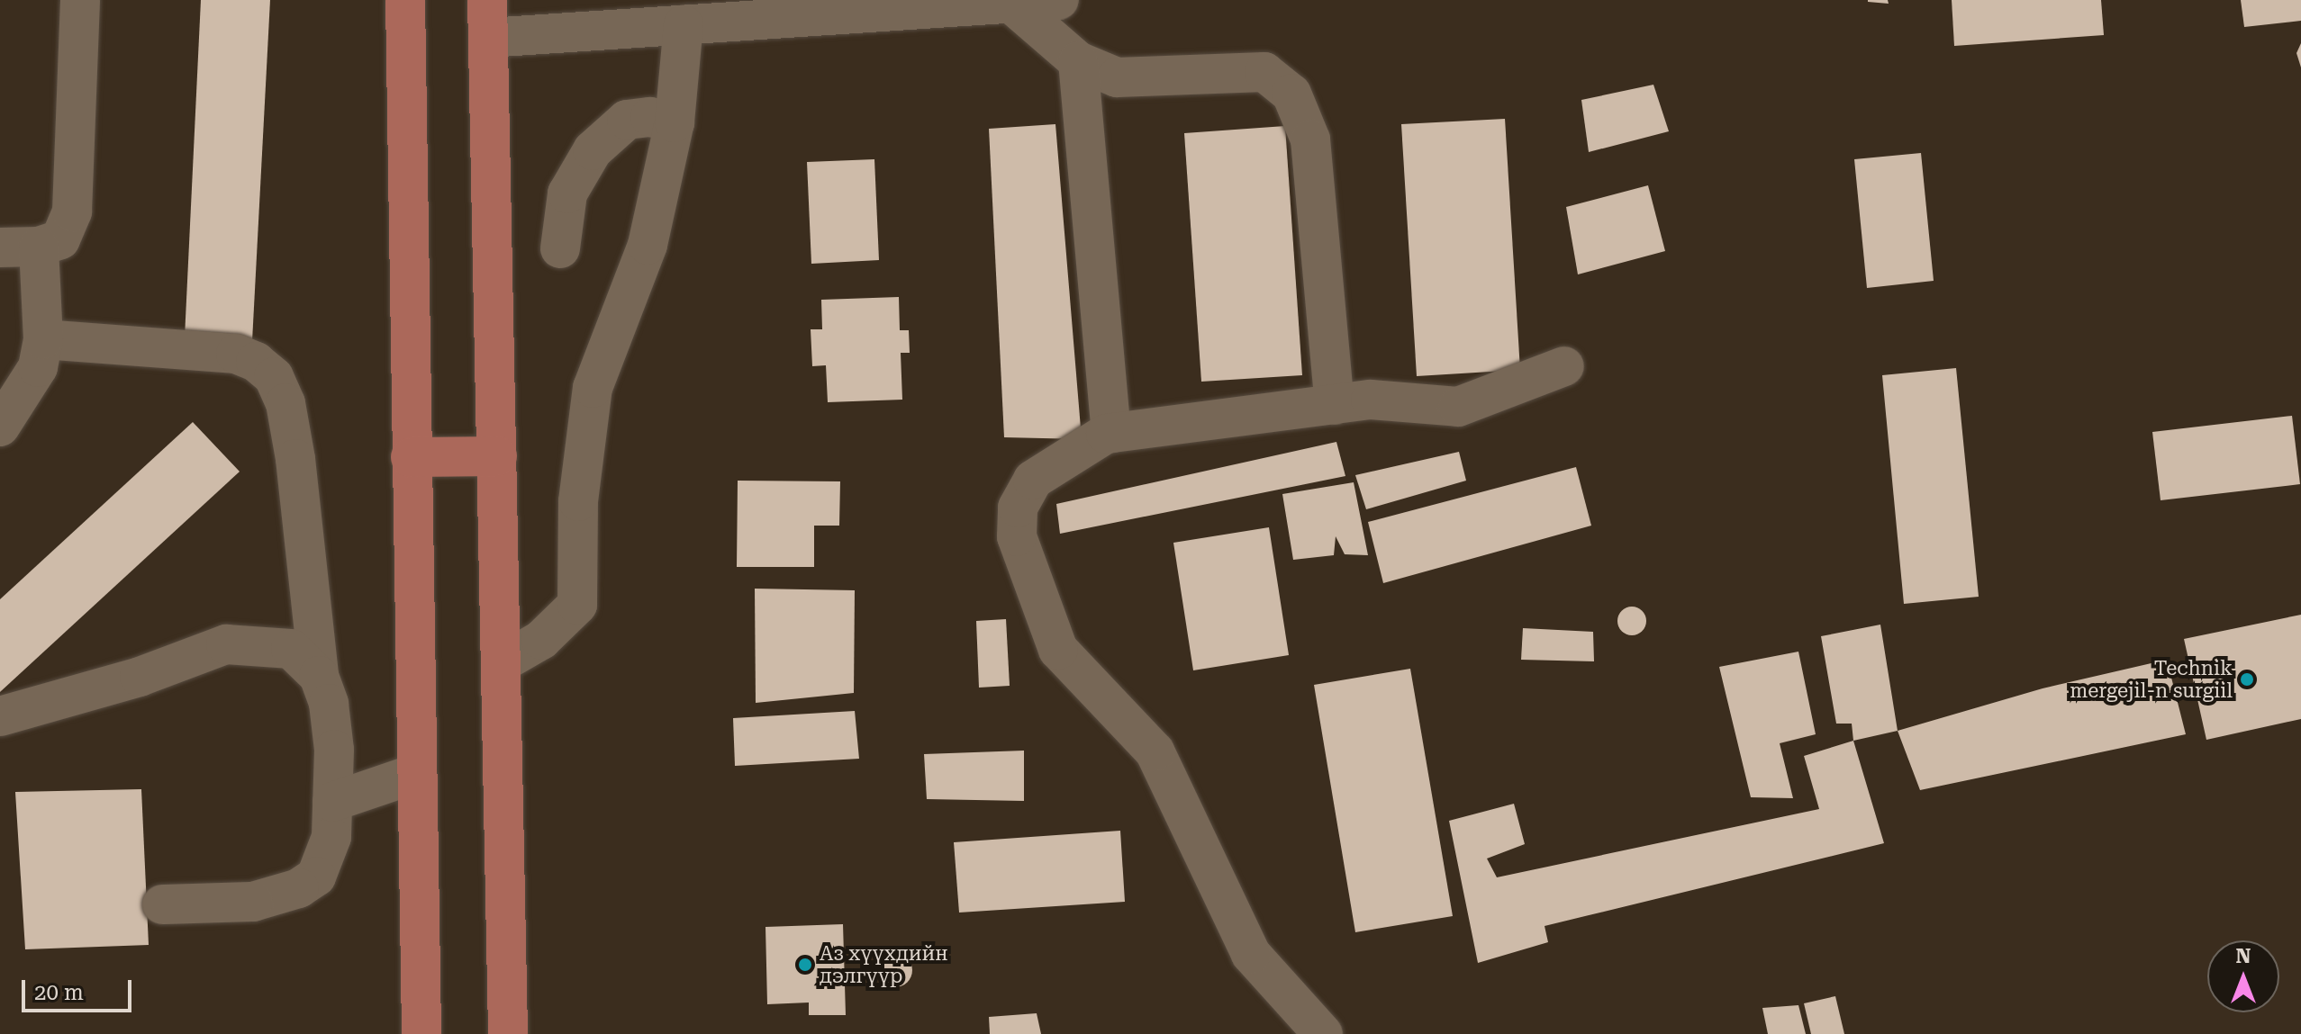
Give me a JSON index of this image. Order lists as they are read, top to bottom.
{
  "places": ["Technik mergejil-n surgiil", "Аз хүүхдийн дэлгүүр"],
  "scale_bar": "20 m",
  "north": "top"
}
